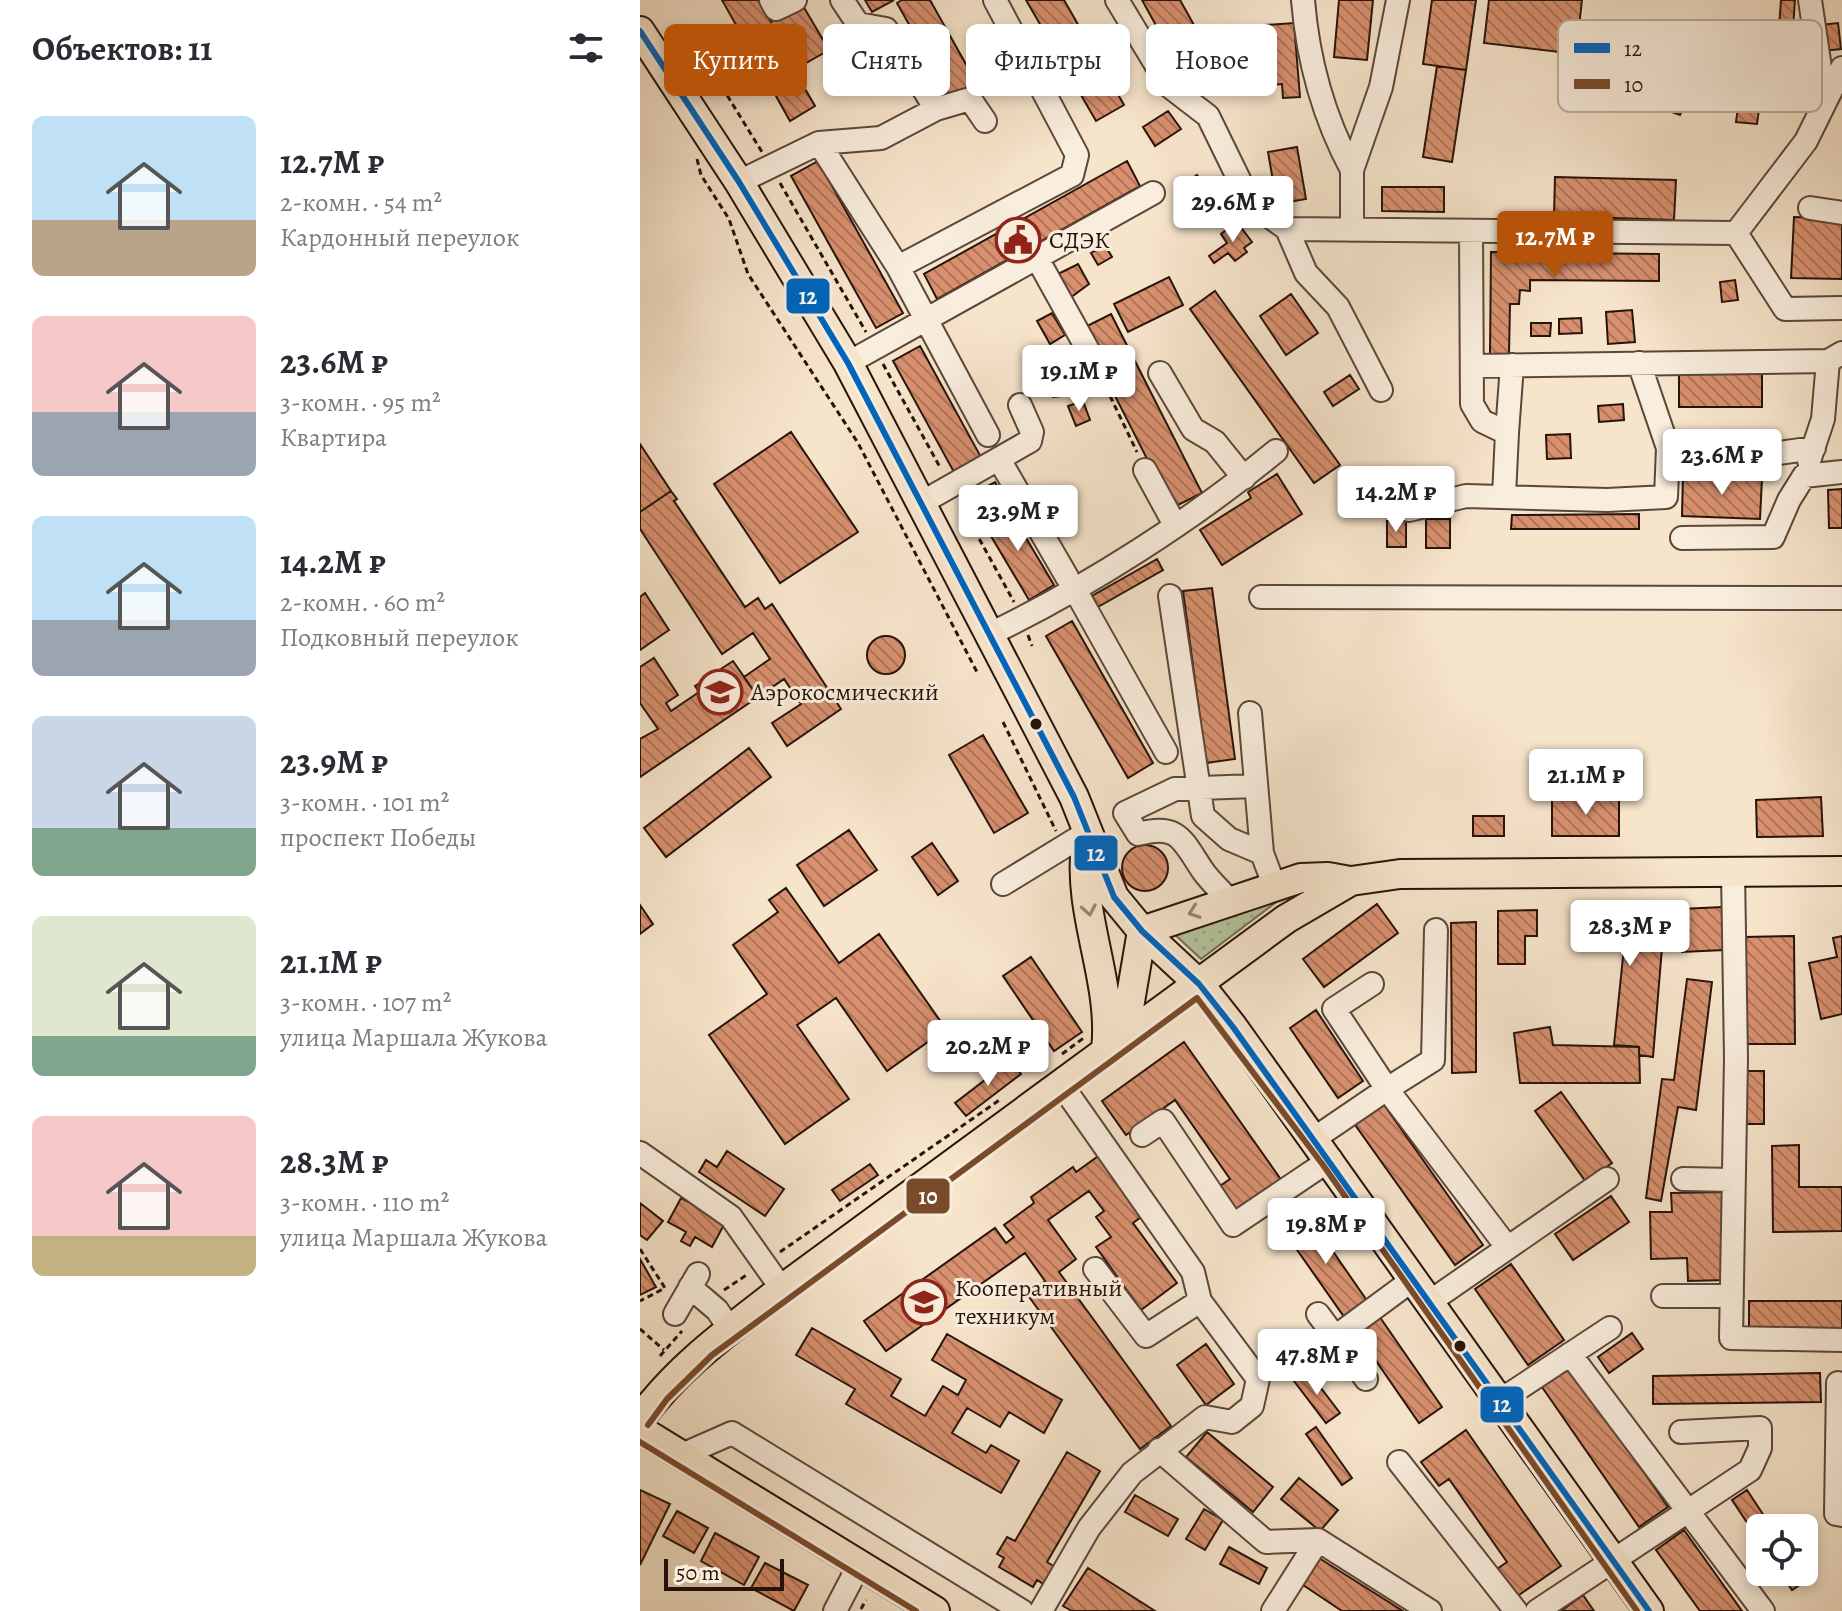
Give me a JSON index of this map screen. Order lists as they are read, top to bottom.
{
  "places": {
    "public building": ["СДЭК"],
    "school or university": ["Аэрокосмический", "Кооперативный техникум"]
  },
  "lines": ["transit line 12", "transit line 10"],
  "legend": ["12", "10"],
  "scale_bar": "50 m",
  "page": {
    "heading": "Объектов: 11",
    "chip": [
      "Купить",
      "Снять",
      "Фильтры",
      "Новое"
    ],
    "list": [
      {
        "name": "12.7M ₽",
        "note": "2-комн. · 54 m² · Кардонный переулок"
      },
      {
        "name": "23.6M ₽",
        "note": "3-комн. · 95 m² · Квартира"
      },
      {
        "name": "14.2M ₽",
        "note": "2-комн. · 60 m² · Подковный переулок"
      },
      {
        "name": "23.9M ₽",
        "note": "3-комн. · 101 m² · проспект Победы"
      },
      {
        "name": "21.1M ₽",
        "note": "3-комн. · 107 m² · улица Маршала Жукова"
      },
      {
        "name": "28.3M ₽",
        "note": "3-комн. · 110 m² · улица Маршала Жукова"
      }
    ],
    "price": [
      "29.6M ₽",
      "12.7M ₽",
      "19.1M ₽",
      "23.6M ₽",
      "14.2M ₽",
      "23.9M ₽",
      "21.1M ₽",
      "28.3M ₽",
      "20.2M ₽",
      "19.8M ₽",
      "47.8M ₽"
    ],
    "scale": "50 m"
  }
}
